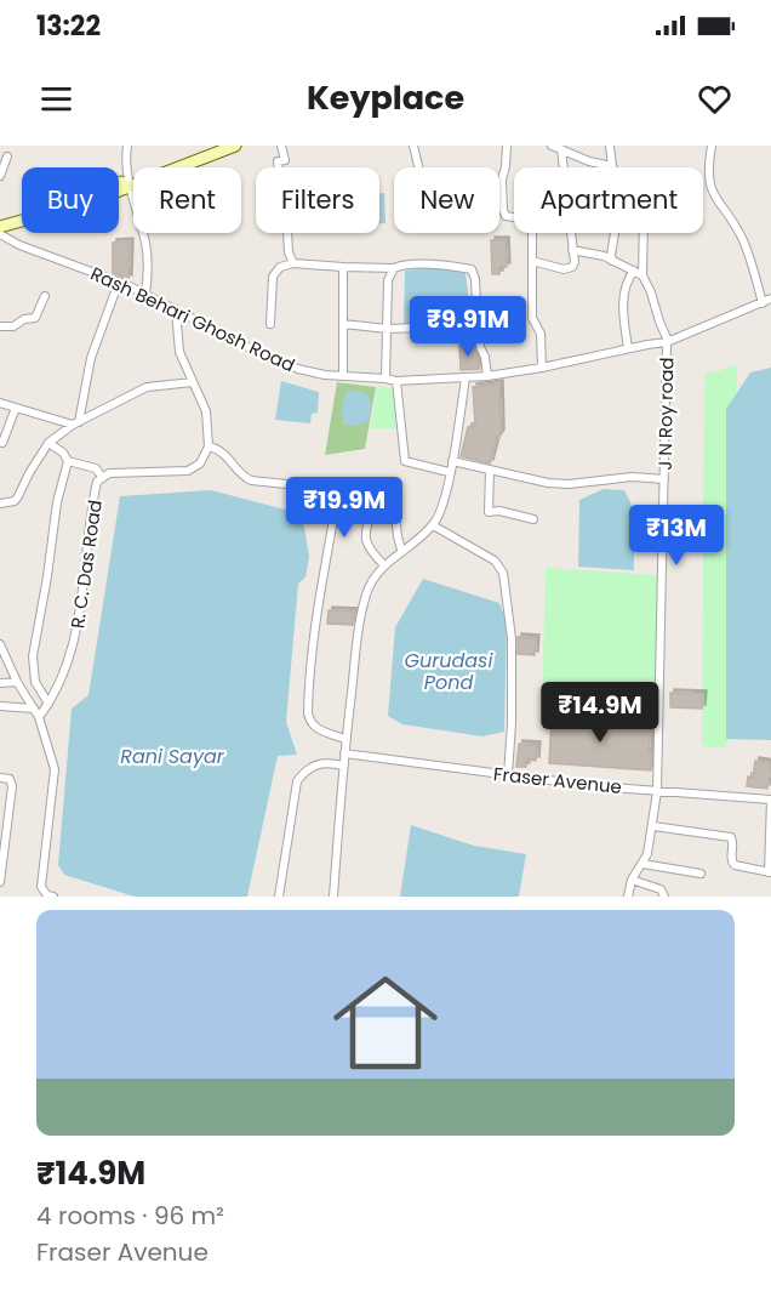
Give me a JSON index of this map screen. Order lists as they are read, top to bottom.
{
  "streets": {
    "street": [
      "Rash Behari Ghosh Road",
      "J N Roy road",
      "R. C. Das Road",
      "Fraser Avenue"
    ]
  },
  "crossings": [
    ["Rash Behari Ghosh Road", "J N Roy road"],
    ["J N Roy road", "Fraser Avenue"]
  ],
  "water": ["Gurudasi Pond", "Rani Sayar"],
  "page": {
    "status": "13:22",
    "header": "Keyplace",
    "chip": [
      "Buy",
      "Rent",
      "Filters",
      "New",
      "Apartment"
    ],
    "price": [
      "₹9.91M",
      "₹19.9M",
      "₹13M",
      "₹14.9M"
    ],
    "list": [
      {
        "name": "₹14.9M",
        "note": "4 rooms · 96 m² · Fraser Avenue"
      }
    ]
  }
}
